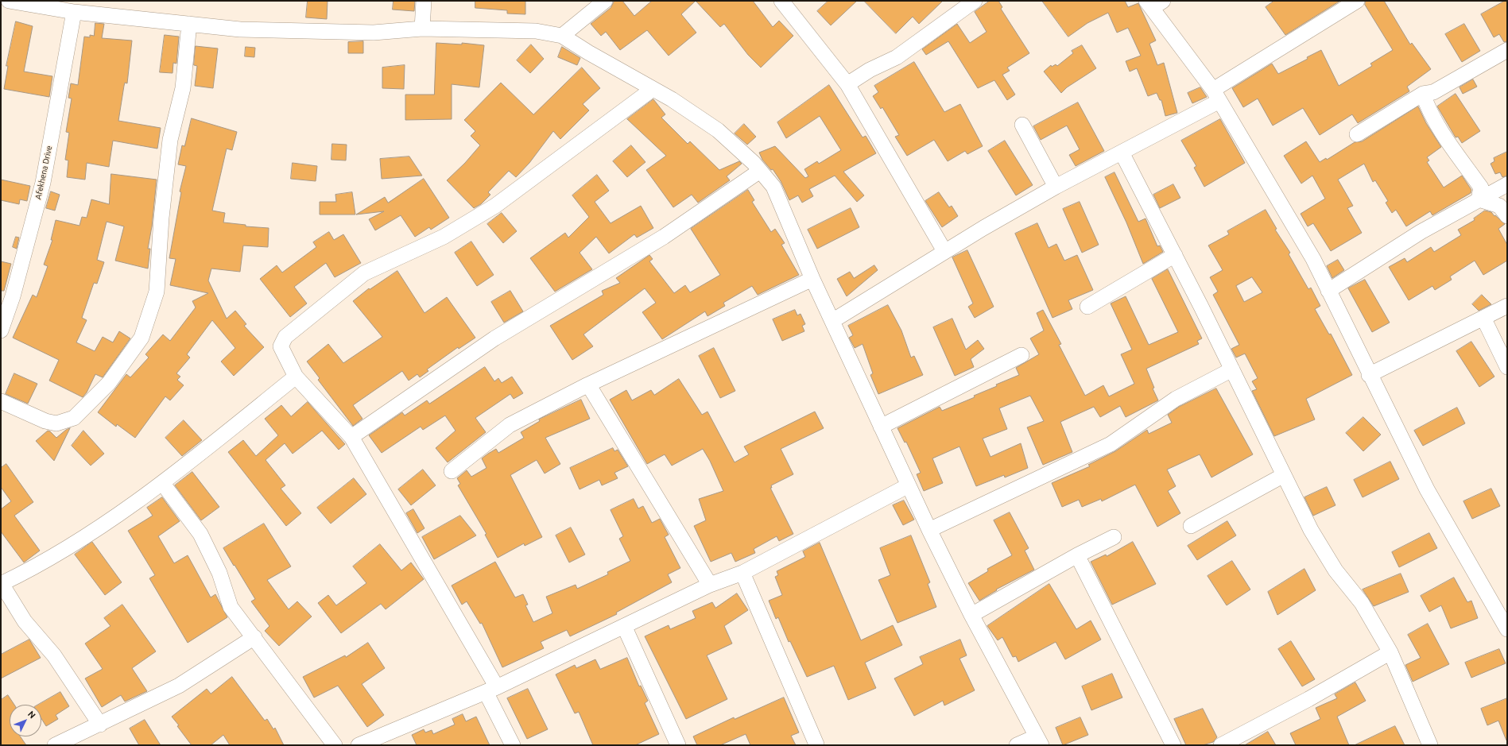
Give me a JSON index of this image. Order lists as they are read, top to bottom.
{
  "streets": {
    "street": ["Afekhena Drive"]
  },
  "north": "top right"
}
